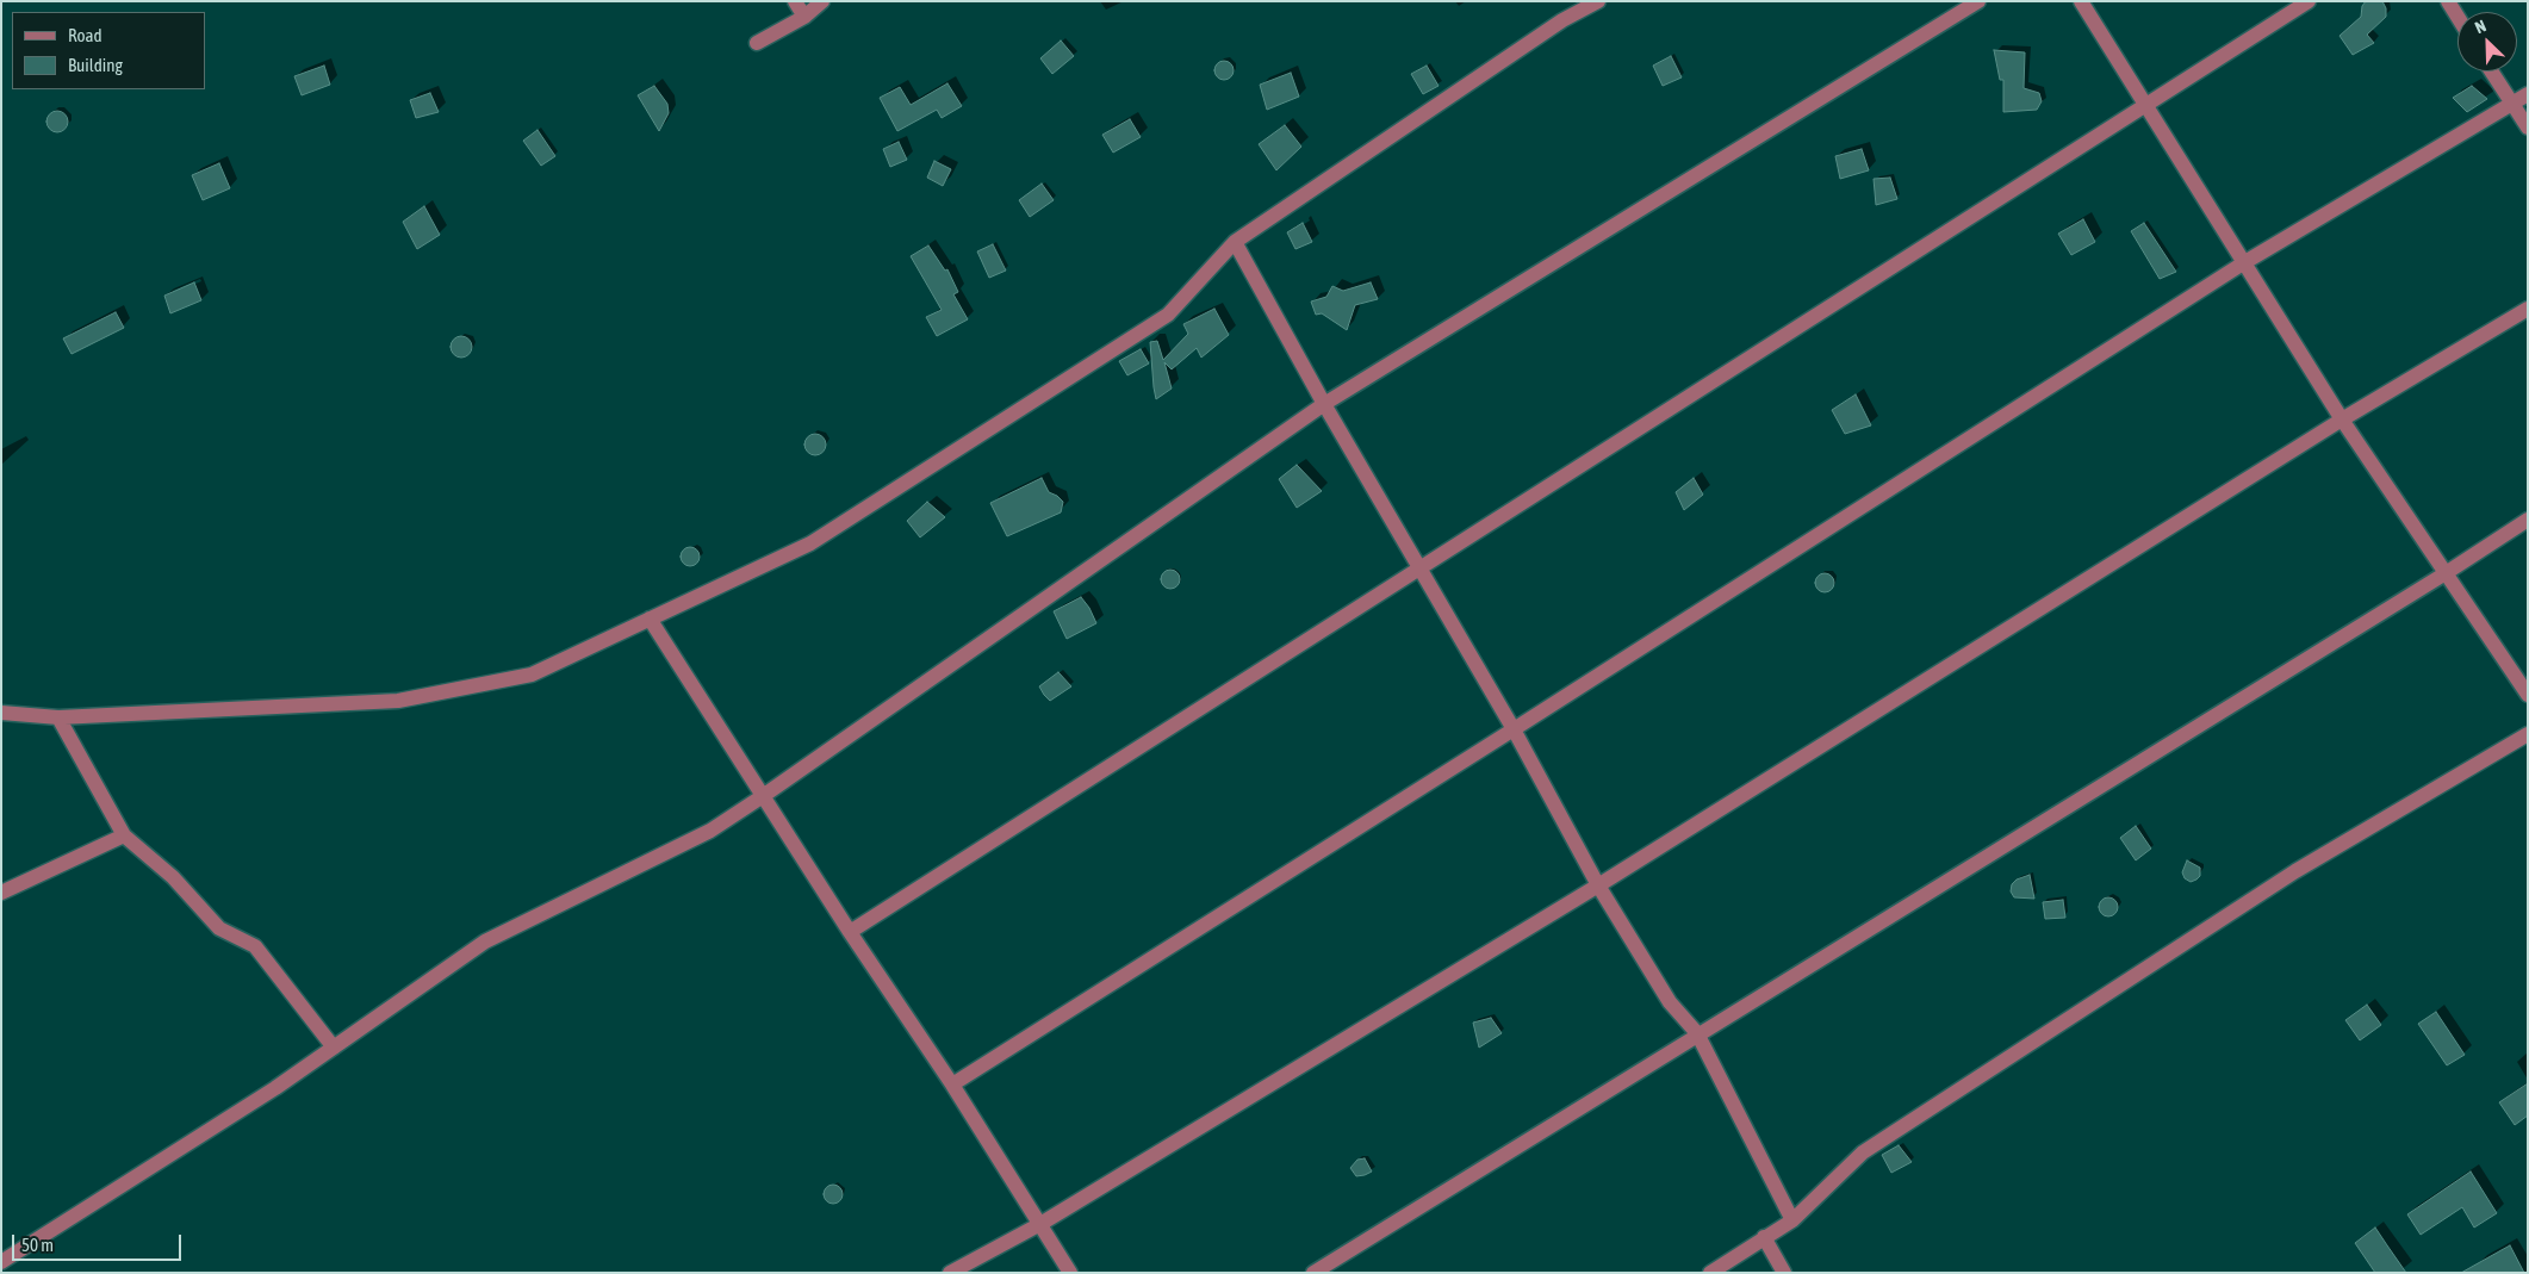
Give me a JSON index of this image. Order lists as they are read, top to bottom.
{
  "legend": ["Road", "Building"],
  "scale_bar": "50 m",
  "north": "top left"
}
